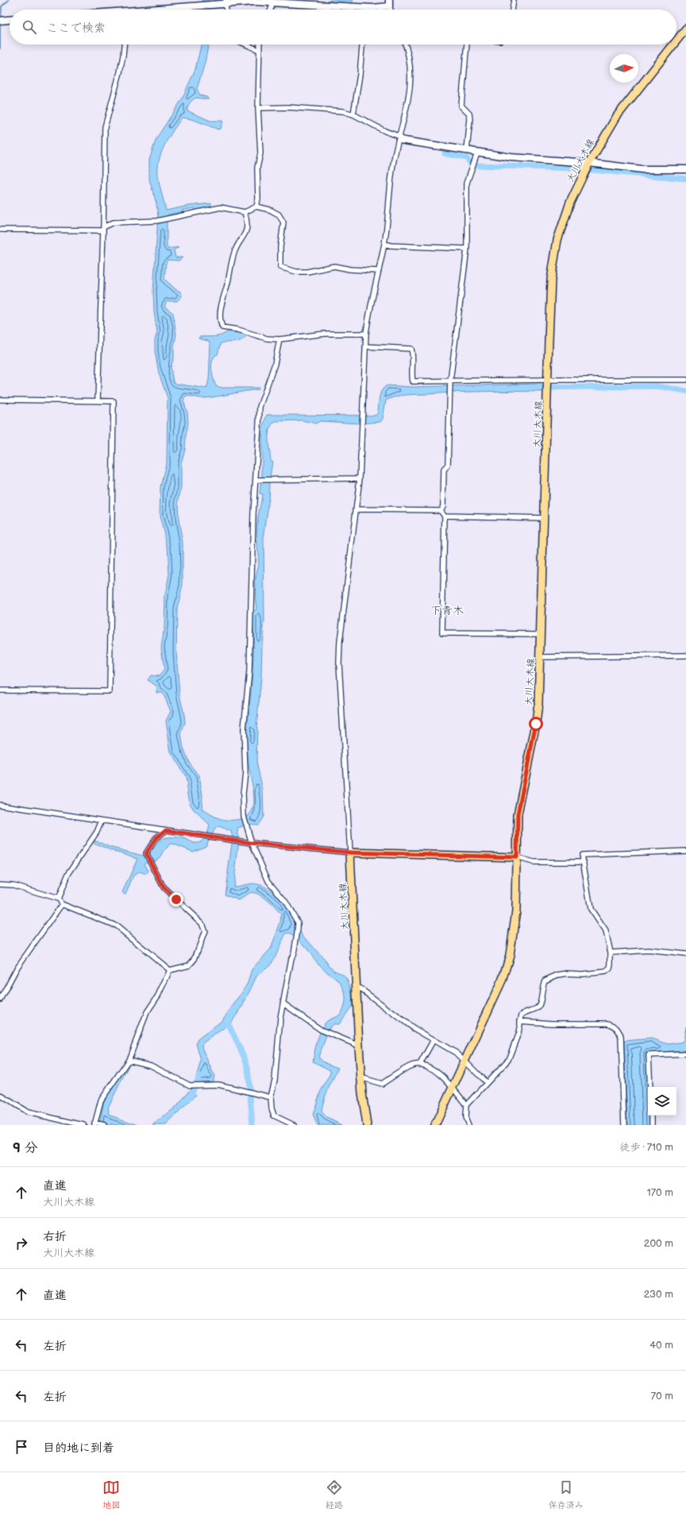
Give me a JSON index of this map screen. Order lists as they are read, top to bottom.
{
  "streets": {
    "main road": ["大川大木線"]
  },
  "districts": ["下青木"],
  "north": "right",
  "page": {
    "search": "ここで検索",
    "heading": ["9 分", "徒歩 · 710 m"],
    "list": [
      ["直進", "大川大木線", "170 m"],
      ["右折", "大川大木線", "200 m"],
      ["直進", "230 m"],
      ["左折", "40 m"],
      ["左折", "70 m"],
      "目的地に到着"
    ],
    "nav": ["地図", "経路", "保存済み"]
  }
}
